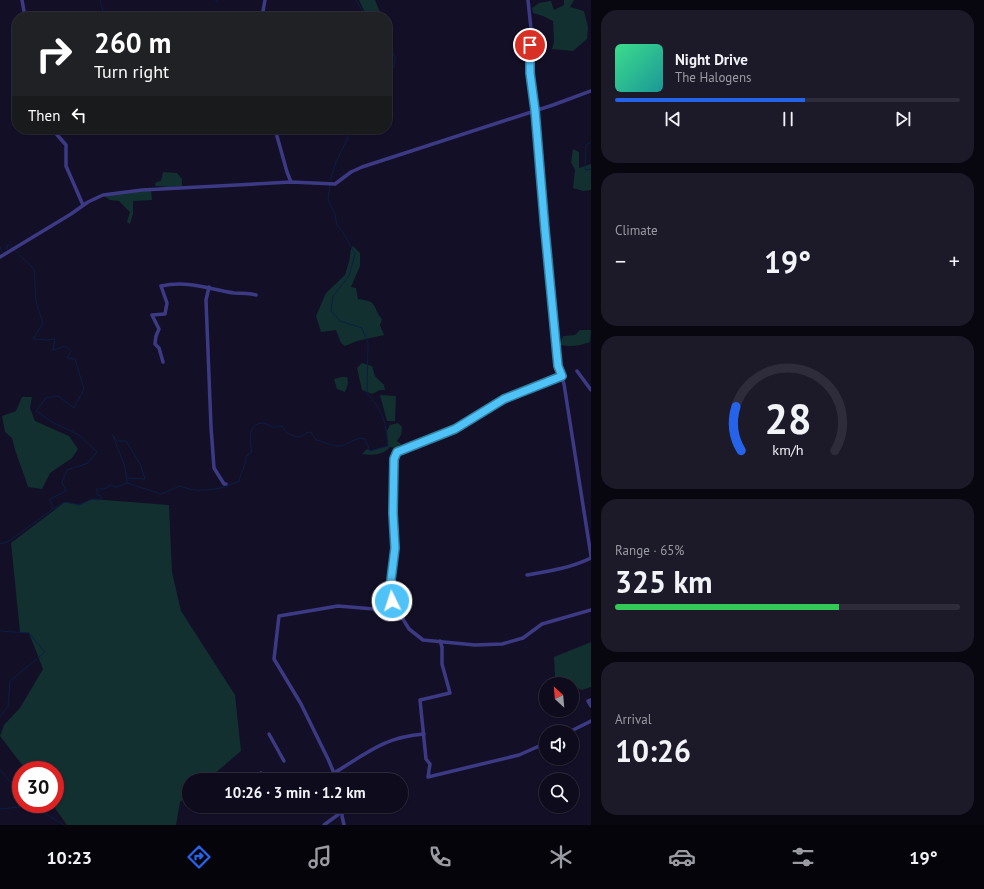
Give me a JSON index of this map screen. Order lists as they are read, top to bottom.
{
  "north": "top left",
  "page": {
    "turn": ["260 m", "Turn right"],
    "song": ["Night Drive", "The Halogens"],
    "then": "Then",
    "tile": [
      "Climate",
      ["Range · 65%", "325 km"],
      ["Arrival", "10:26"]
    ],
    "heat": ["−", "19°", "+"],
    "limit": "30",
    "trip": "10:26 · 3 min · 1.2 km",
    "tabs": ["10:23", "19°"],
    "gauge": ["28", "km/h"]
  }
}
